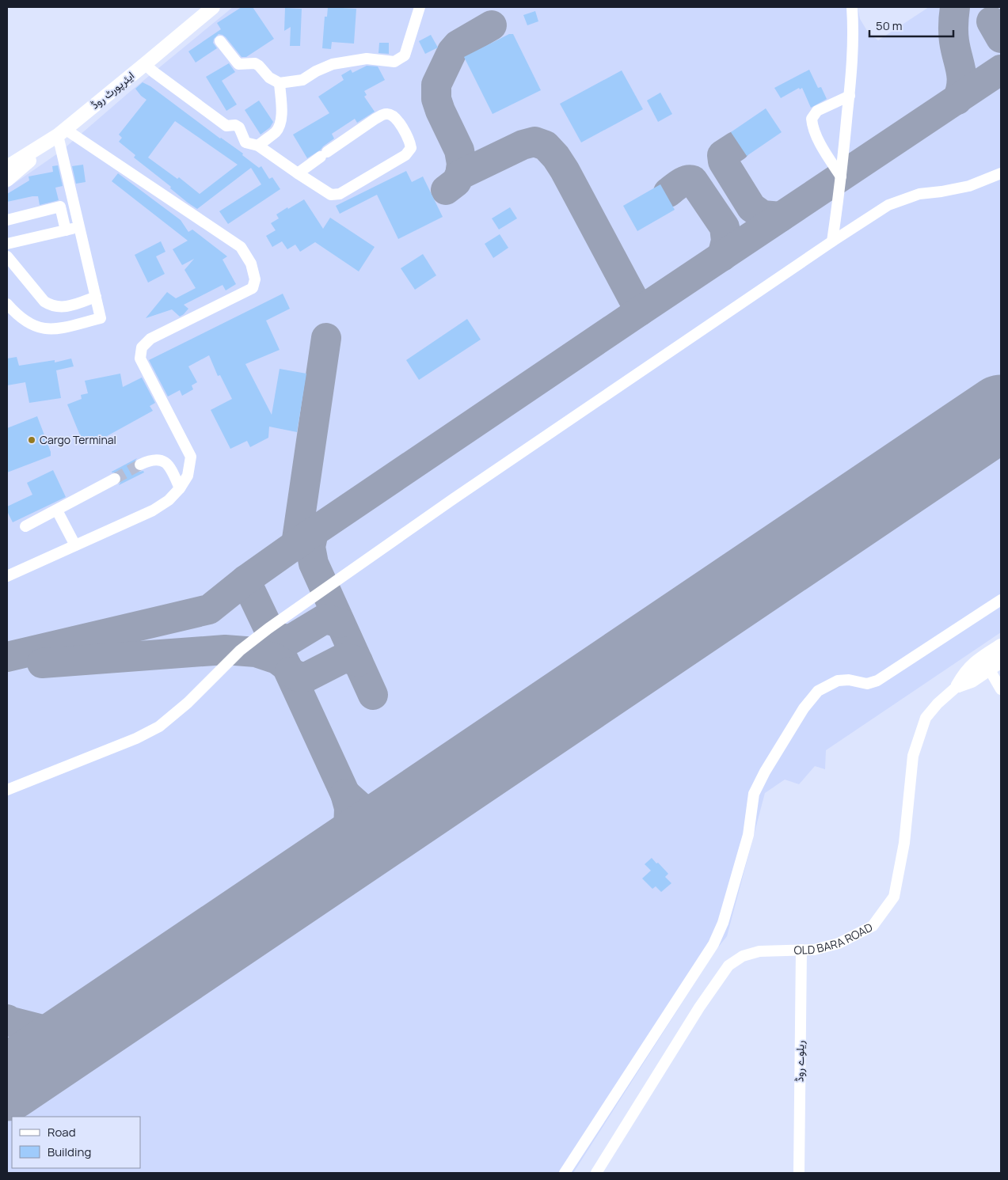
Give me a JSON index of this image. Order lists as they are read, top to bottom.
{
  "streets": {
    "main road": ["ایئرپورٹ روڈ", "OLD BARA ROAD"],
    "street": ["ریلوے روڈ"]
  },
  "crossings": [
    ["OLD BARA ROAD", "ریلوے روڈ"]
  ],
  "places": ["Cargo Terminal"],
  "legend": ["Road", "Building"],
  "scale_bar": "50 m"
}
